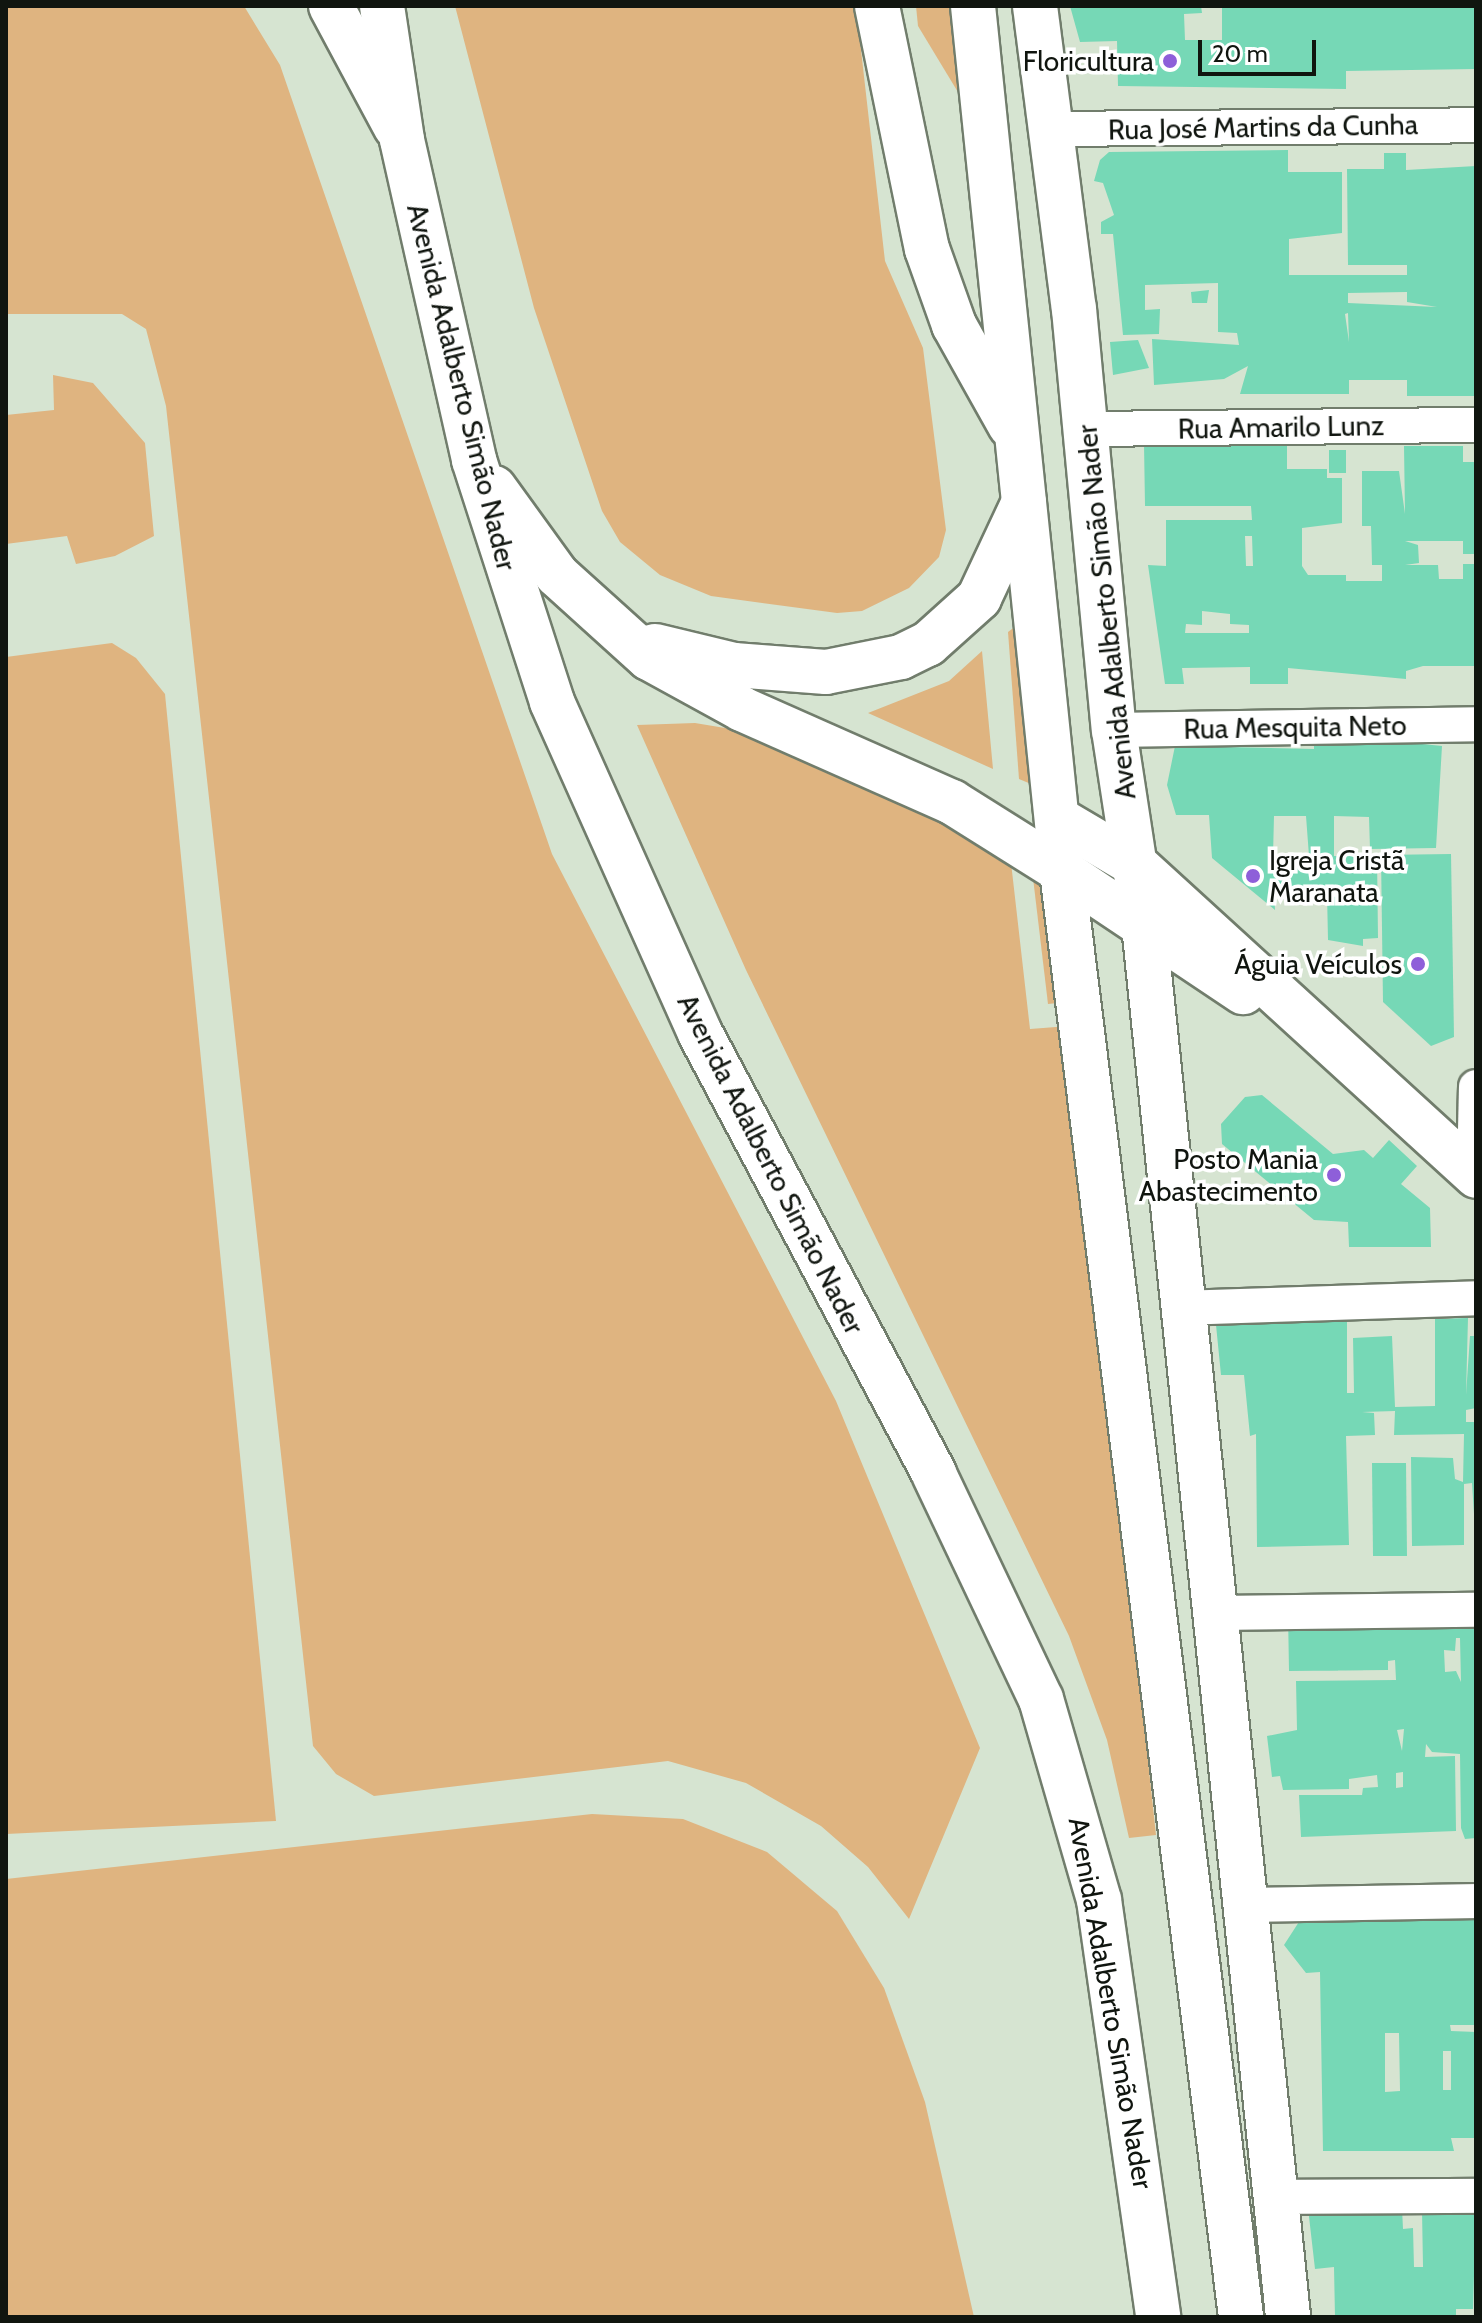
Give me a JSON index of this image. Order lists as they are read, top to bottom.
{
  "streets": {
    "main road": ["Avenida Adalberto Simão Nader"],
    "street": ["Rua José Martins da Cunha", "Rua Amarilo Lunz", "Rua Mesquita Neto"]
  },
  "crossings": [
    ["Rua José Martins da Cunha", "Avenida Adalberto Simão Nader"],
    ["Avenida Adalberto Simão Nader", "Rua Amarilo Lunz"],
    ["Avenida Adalberto Simão Nader", "Rua Mesquita Neto"]
  ],
  "places": [
    "Floricultura",
    "Igreja Cristã Maranata",
    "Águia Veículos",
    "Posto Mania Abastecimento"
  ],
  "scale_bar": "20 m"
}
